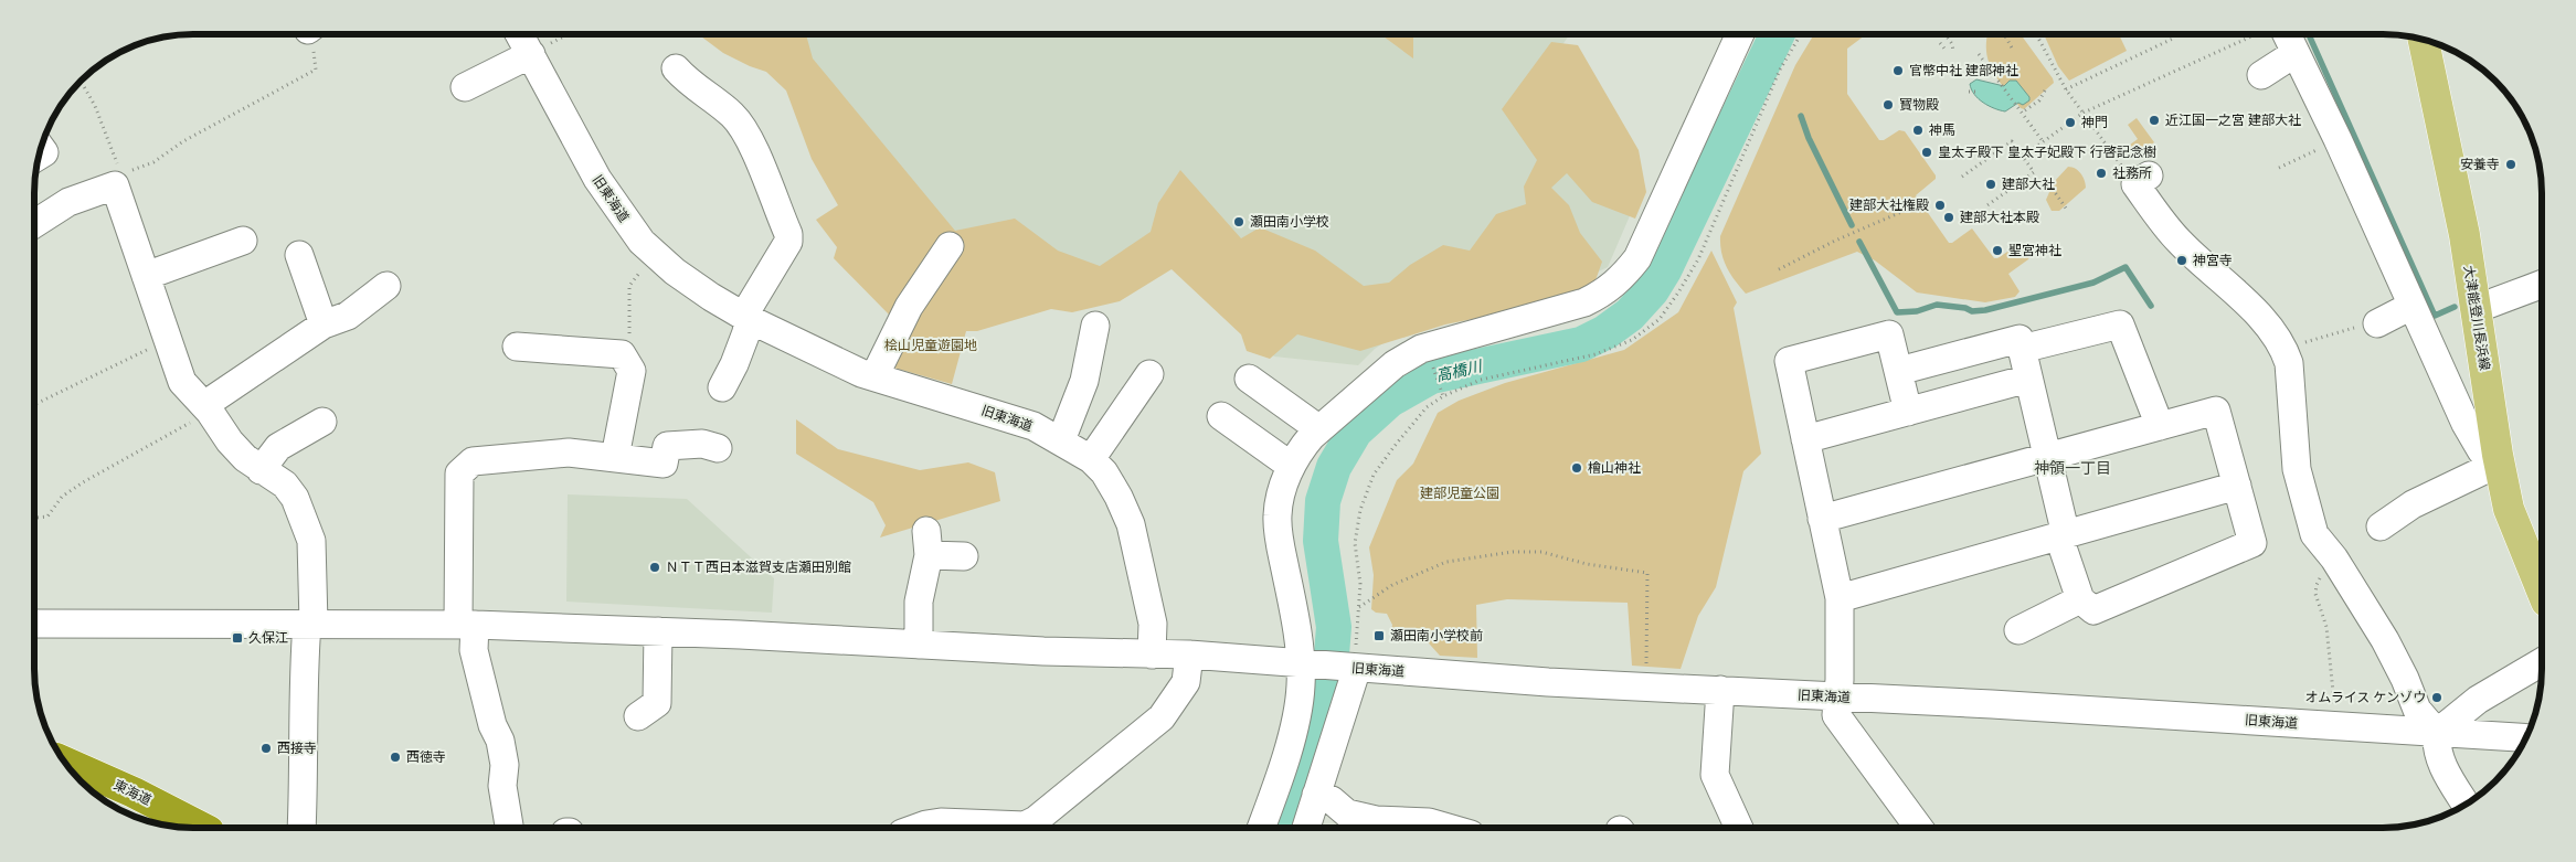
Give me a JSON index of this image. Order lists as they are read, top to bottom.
{
  "streets": {
    "highway": ["東海道"],
    "main road": ["大津能登川長浜線"],
    "street": ["旧東海道"]
  },
  "districts": ["神領一丁目"],
  "water": ["高橋川"],
  "parks": ["桧山児童遊園地", "建部児童公園"],
  "places": {
    "other": [
      "官幣中社 建部神社",
      "寳物殿",
      "近江国一之宮 建部大社",
      "神門",
      "神馬",
      "皇太子殿下 皇太子妃殿下 行啓記念樹",
      "安養寺",
      "社務所",
      "建部大社",
      "建部大社権殿",
      "建部大社本殿",
      "瀬田南小学校",
      "聖宮神社",
      "神宮寺",
      "檜山神社",
      "ＮＴＴ西日本滋賀支店瀬田別館",
      "オムライス ケンゾウ",
      "西接寺",
      "西徳寺"
    ],
    "transit": ["瀬田南小学校前", "久保江"]
  }
}
